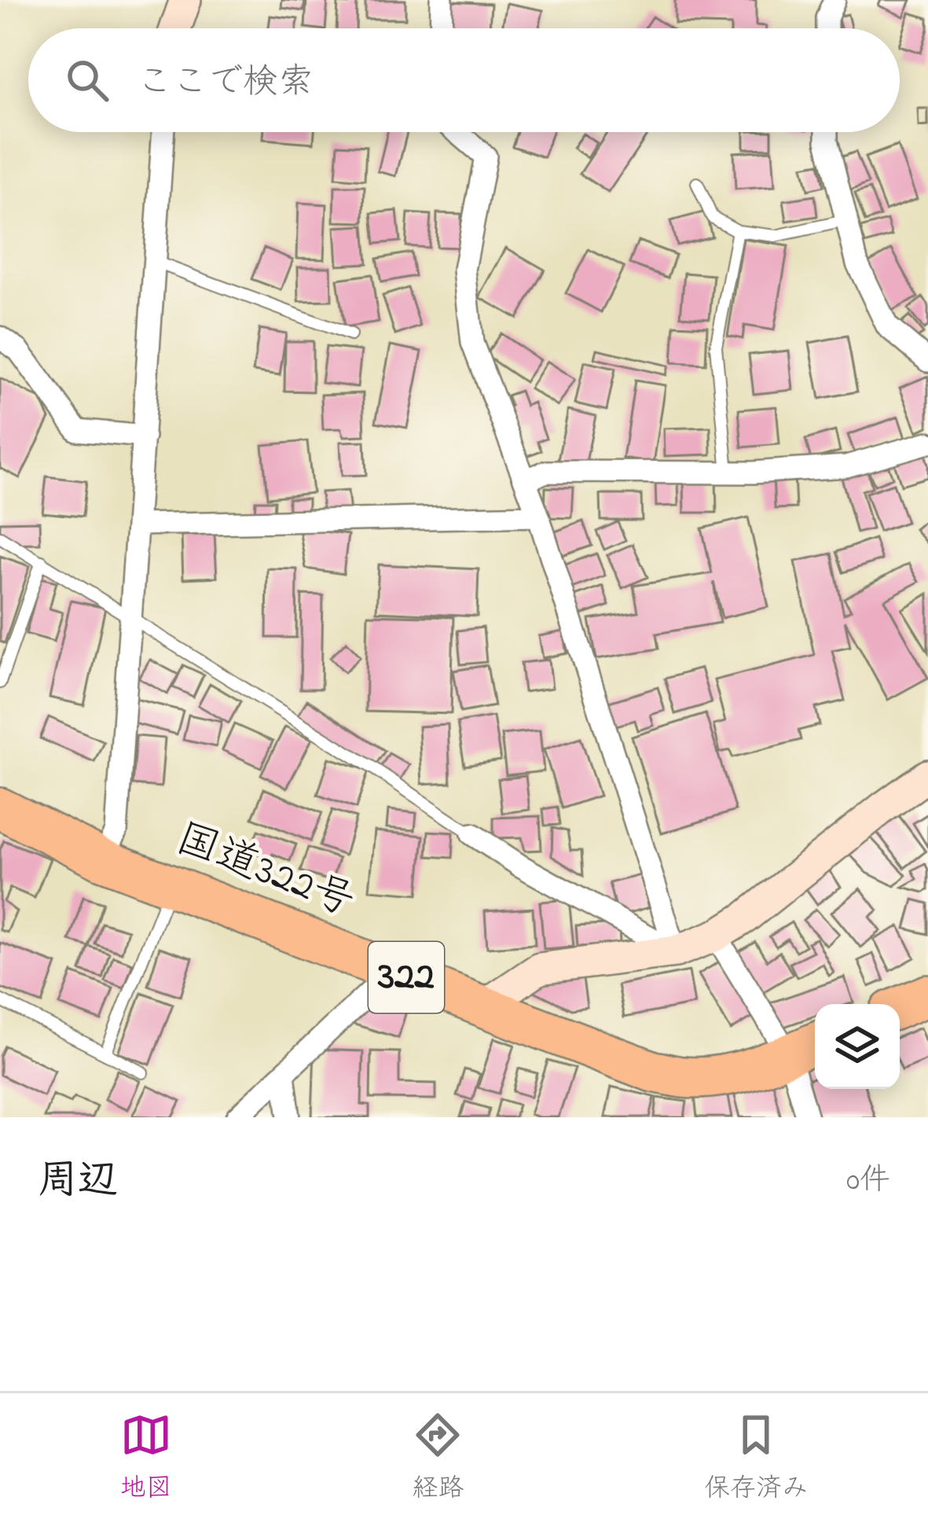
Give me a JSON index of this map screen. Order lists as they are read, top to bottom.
{
  "streets": {
    "highway": ["国道322号", "322"]
  },
  "page": {
    "search": "ここで検索",
    "heading": ["周辺", "0件"],
    "nav": ["地図", "経路", "保存済み"]
  }
}
